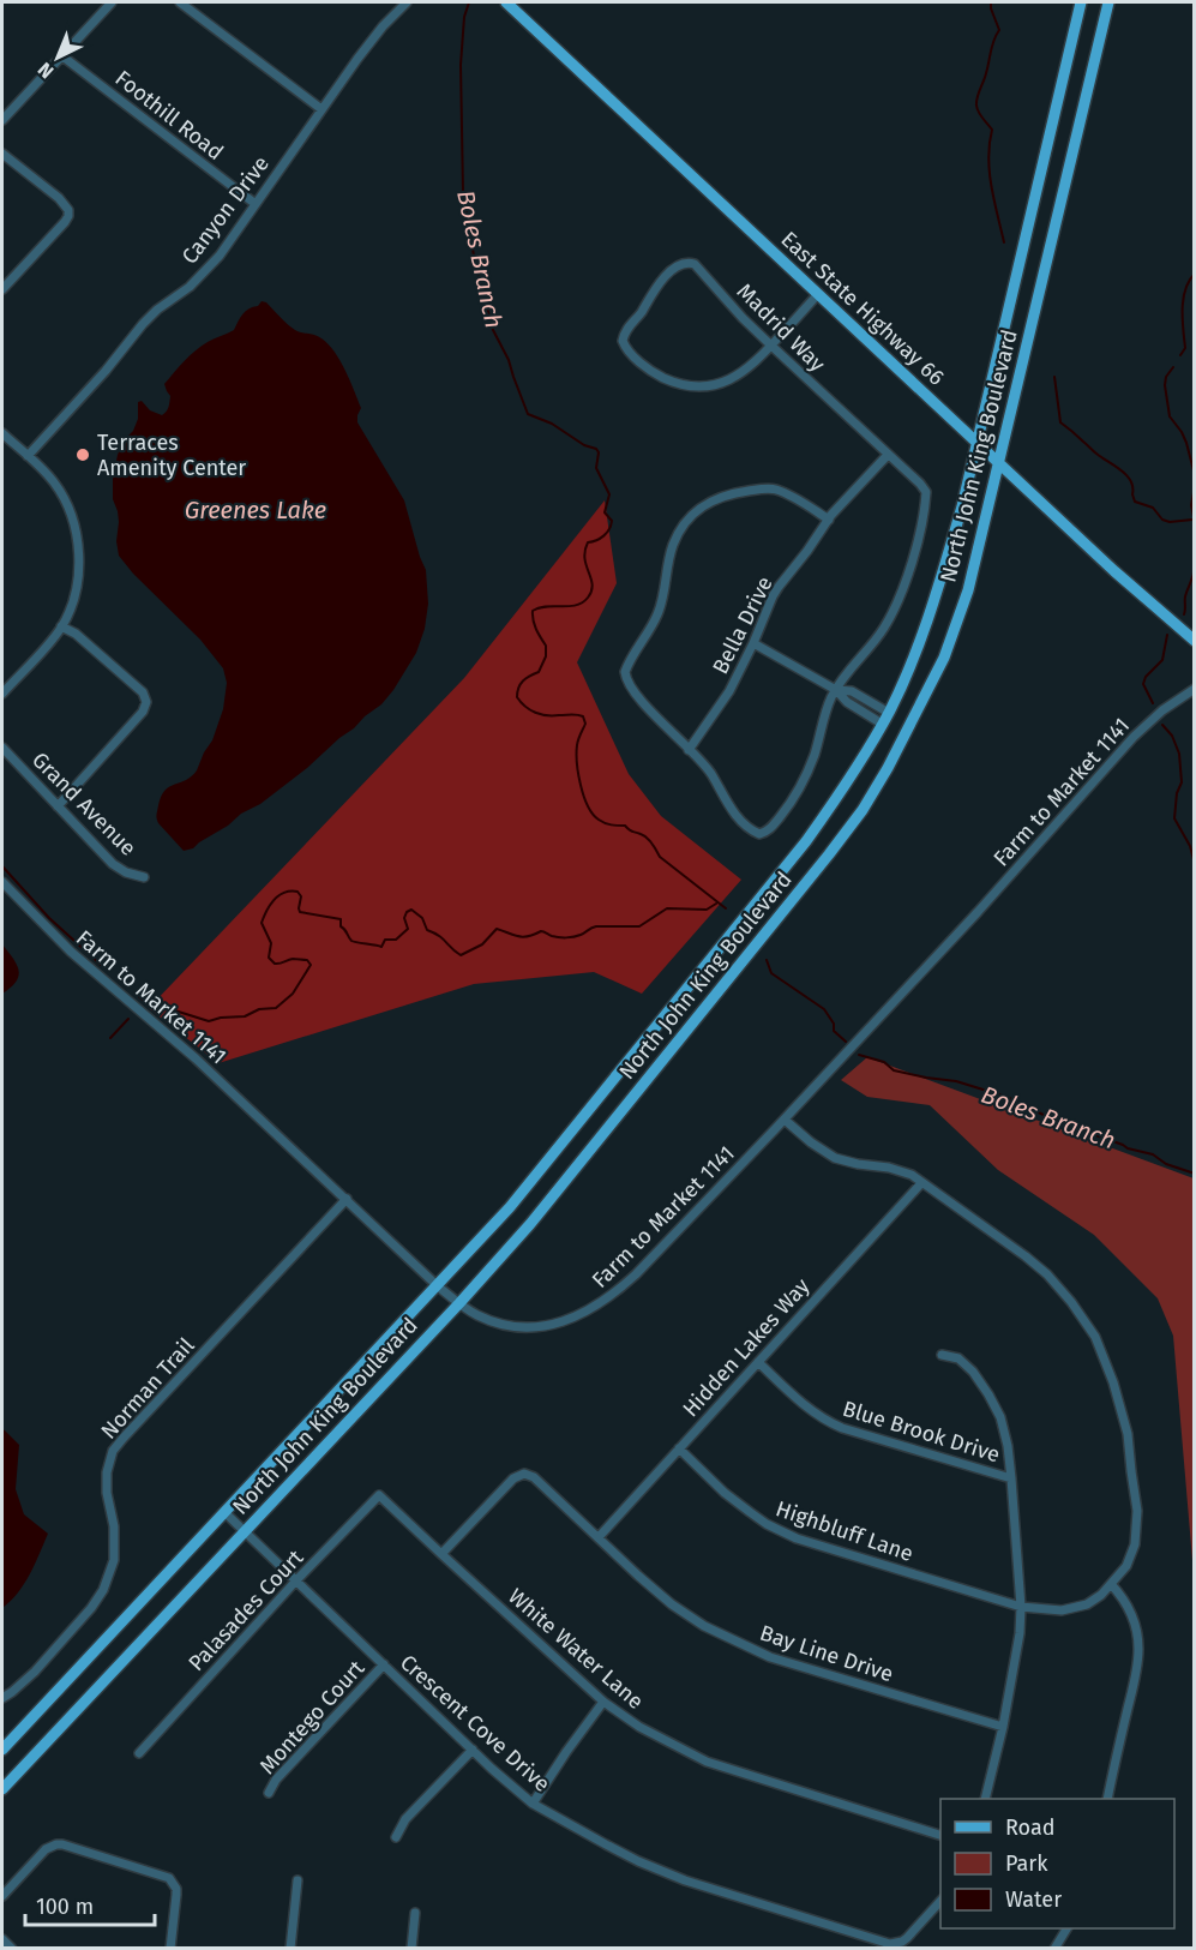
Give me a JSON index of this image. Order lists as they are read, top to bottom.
{
  "streets": {
    "main road": ["East State Highway 66", "North John King Boulevard"],
    "street": [
      "Foothill Road",
      "Canyon Drive",
      "Madrid Way",
      "Bella Drive",
      "Farm to Market 1141",
      "Grand Avenue",
      "Hidden Lakes Way",
      "Norman Trail",
      "Blue Brook Drive",
      "Highbluff Lane",
      "Palasades Court",
      "White Water Lane",
      "Bay Line Drive",
      "Montego Court",
      "Crescent Cove Drive"
    ]
  },
  "crossings": [
    ["Foothill Road", "Canyon Drive"],
    ["East State Highway 66", "North John King Boulevard"],
    ["Madrid Way", "Bella Drive"],
    ["North John King Boulevard", "Farm to Market 1141"],
    ["North John King Boulevard", "Crescent Cove Drive"],
    ["Farm to Market 1141", "Norman Trail"],
    ["Hidden Lakes Way", "Blue Brook Drive"],
    ["Hidden Lakes Way", "Highbluff Lane"],
    ["Hidden Lakes Way", "Bay Line Drive"],
    ["Palasades Court", "White Water Lane"],
    ["Palasades Court", "Crescent Cove Drive"],
    ["White Water Lane", "Bay Line Drive"],
    ["Montego Court", "Crescent Cove Drive"]
  ],
  "water": ["Boles Branch", "Greenes Lake"],
  "places": ["Terraces Amenity Center"],
  "legend": ["Road", "Park", "Water"],
  "scale_bar": "100 m",
  "north": "bottom left"
}
